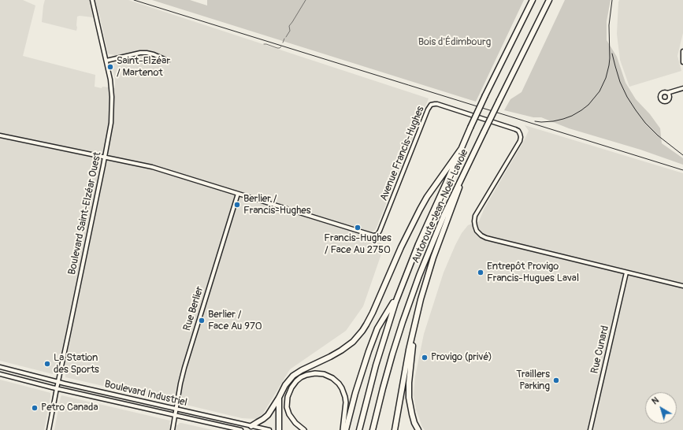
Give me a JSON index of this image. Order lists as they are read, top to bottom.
{
  "streets": {
    "highway": ["Autoroute Jean-Noël-Lavoie"],
    "street": [
      "Avenue Francis-Hughes",
      "Boulevard Saint-Elzéar Ouest",
      "Rue Berlier",
      "Rue Cunard",
      "Boulevard Industriel"
    ]
  },
  "crossings": [
    ["Avenue Francis-Hughes", "Boulevard Saint-Elzéar Ouest"],
    ["Avenue Francis-Hughes", "Rue Berlier"],
    ["Avenue Francis-Hughes", "Rue Cunard"],
    ["Boulevard Saint-Elzéar Ouest", "Boulevard Industriel"],
    ["Rue Berlier", "Boulevard Industriel"]
  ],
  "parks": ["Bois d'Édimbourg"],
  "places": [
    "Saint-Elzéar / Martenot",
    "Berlier / Francis-Hughes",
    "Francis-Hughes / Face Au 2750",
    "Entrepôt Provigo Francis-Hugues Laval",
    "Berlier / Face Au 970",
    "Provigo (privé)",
    "La Station des Sports",
    "Traillers Parking",
    "Petro Canada"
  ],
  "north": "top left"
}
